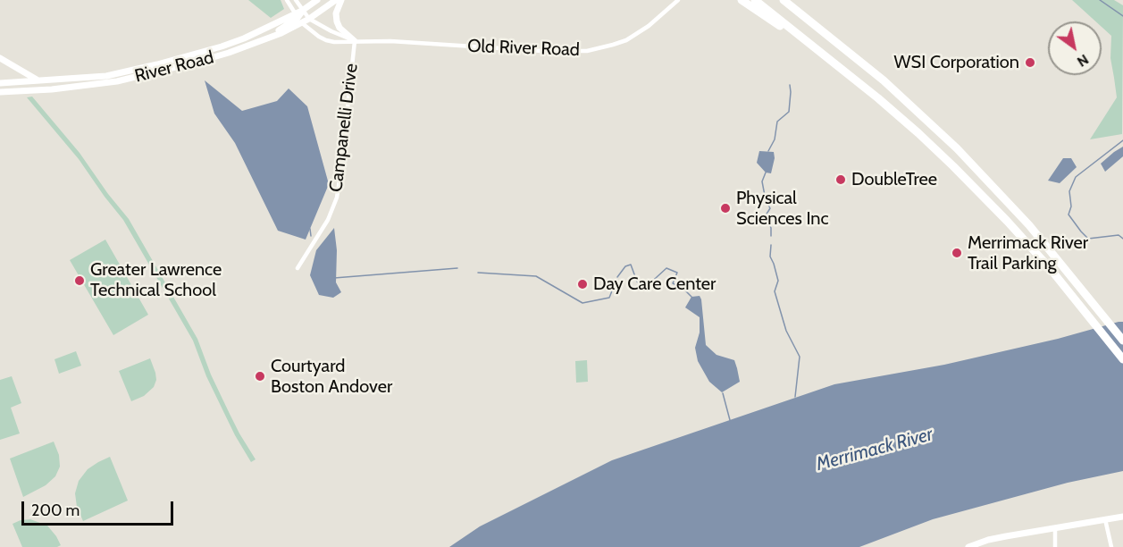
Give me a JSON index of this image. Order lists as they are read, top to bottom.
{
  "streets": {
    "main road": ["River Road"],
    "street": ["Old River Road", "Campanelli Drive"]
  },
  "crossings": [
    ["Old River Road", "River Road"],
    ["Old River Road", "Campanelli Drive"]
  ],
  "water": ["Merrimack River"],
  "places": [
    "WSI Corporation",
    "DoubleTree",
    "Physical Sciences Inc",
    "Merrimack River Trail Parking",
    "Greater Lawrence Technical School",
    "Day Care Center",
    "Courtyard Boston Andover"
  ],
  "scale_bar": "200 m",
  "north": "bottom right"
}
